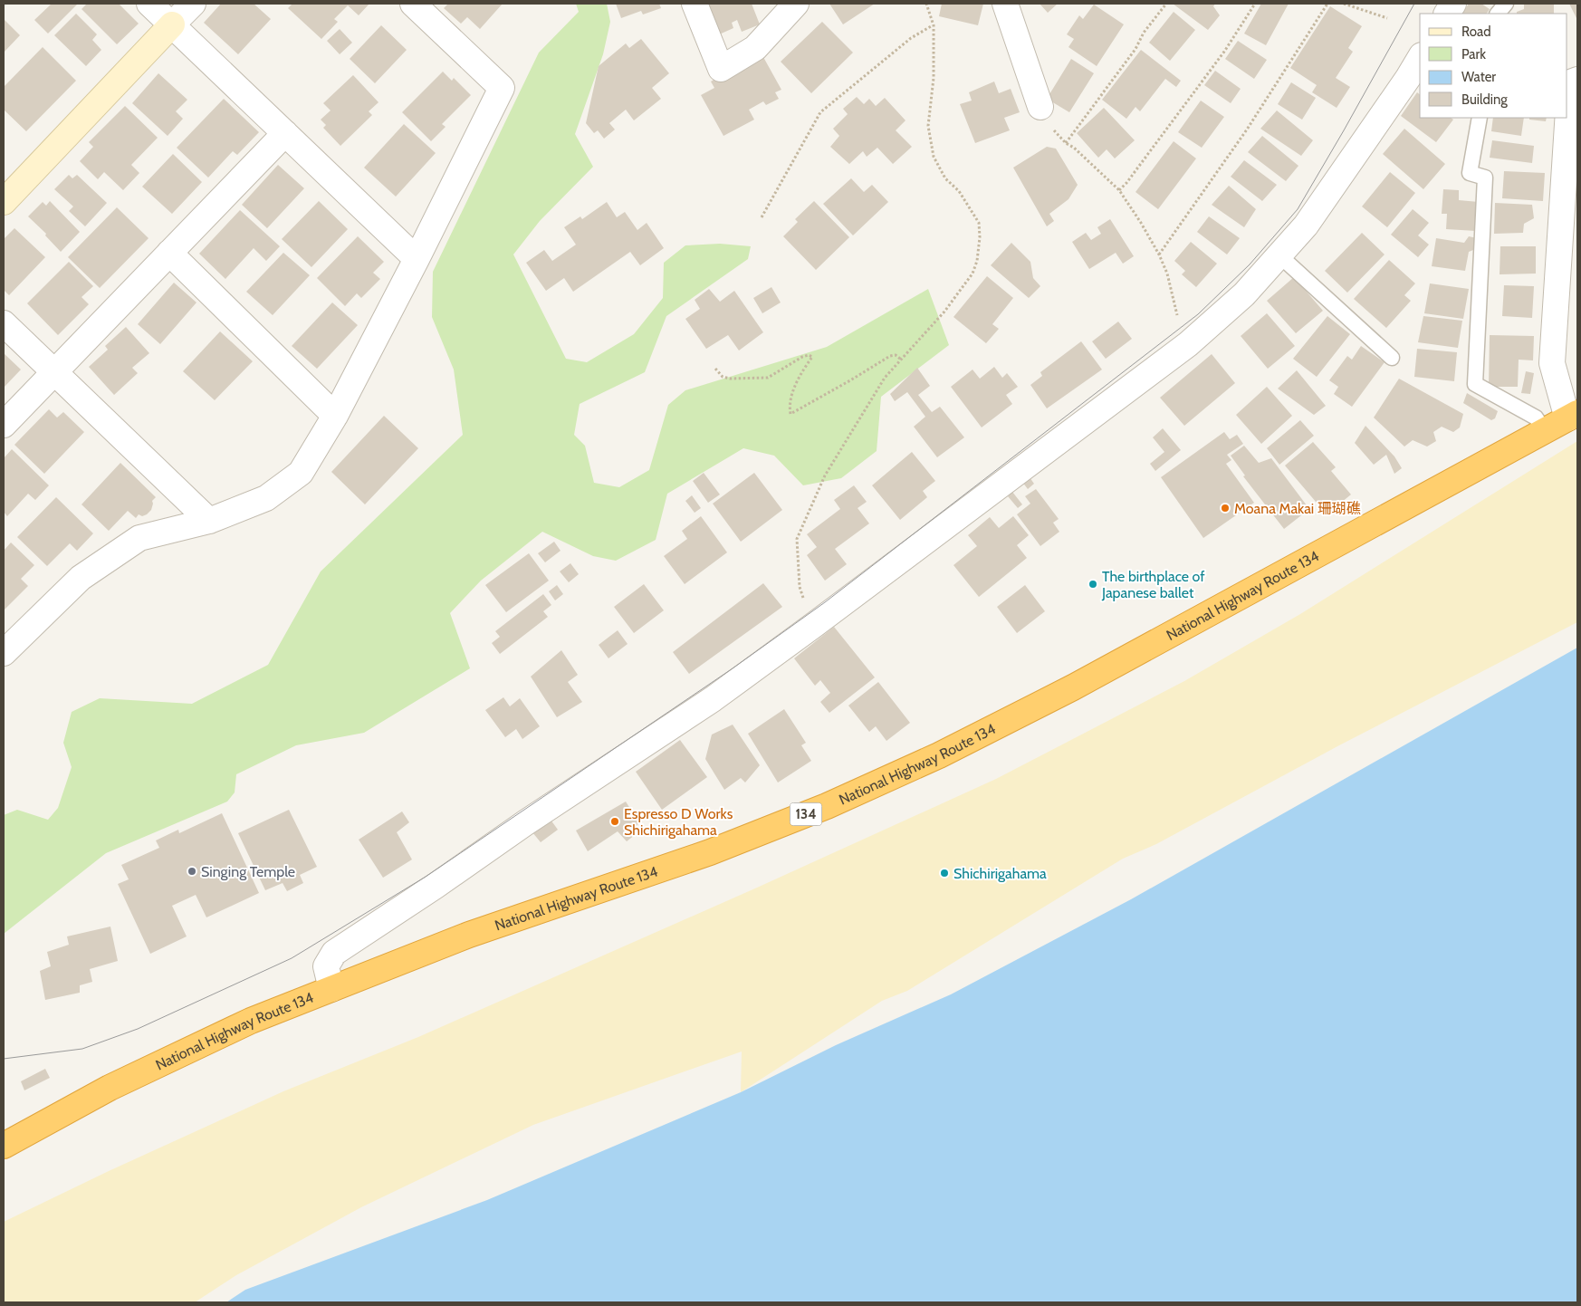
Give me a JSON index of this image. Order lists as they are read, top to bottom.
{
  "streets": {
    "highway": ["National Highway Route 134", "134"]
  },
  "places": [
    "Moana Makai 珊瑚礁",
    "The birthplace of Japanese ballet",
    "Espresso D Works Shichirigahama",
    "Singing Temple",
    "Shichirigahama"
  ],
  "legend": [
    "Road",
    "Park",
    "Water",
    "Building"
  ]
}
